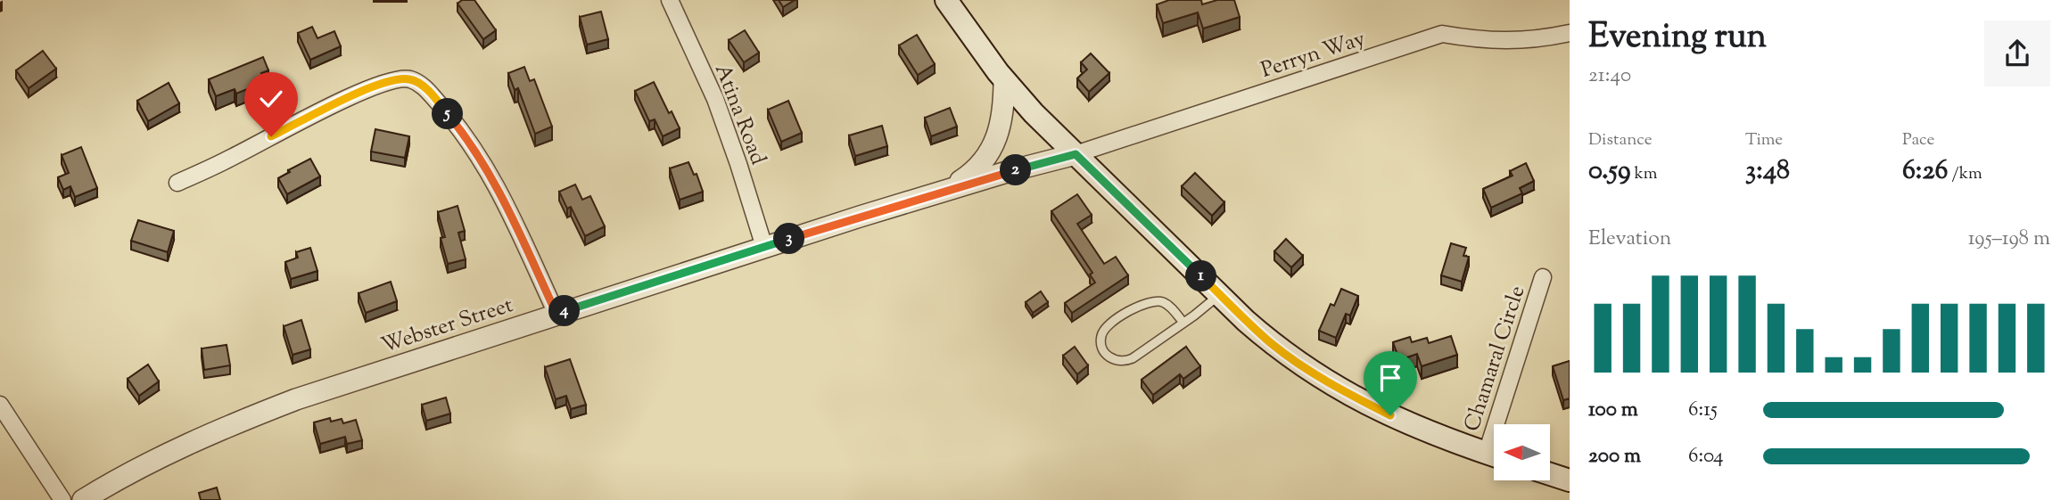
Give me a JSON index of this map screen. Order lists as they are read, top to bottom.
{
  "streets": {
    "street": [
      "Perryn Way",
      "Atina Road",
      "Webster Street",
      "Chamaral Circle"
    ]
  },
  "crossings": [
    ["Perryn Way", "Webster Street"],
    ["Atina Road", "Webster Street"]
  ],
  "north": "left",
  "page": {
    "heading": ["Evening run", "21:40"],
    "pins": [
      "5",
      "2",
      "3",
      "1",
      "4"
    ],
    "stats": [
      ["Distance", "0.59 km"],
      ["Time", "3:48"],
      ["Pace", "6:26 /km"]
    ],
    "chart": ["Elevation", "195–198 m"],
    "list": [
      {
        "name": "100 m",
        "note": "6:15"
      },
      {
        "name": "200 m",
        "note": "6:04"
      }
    ]
  }
}
